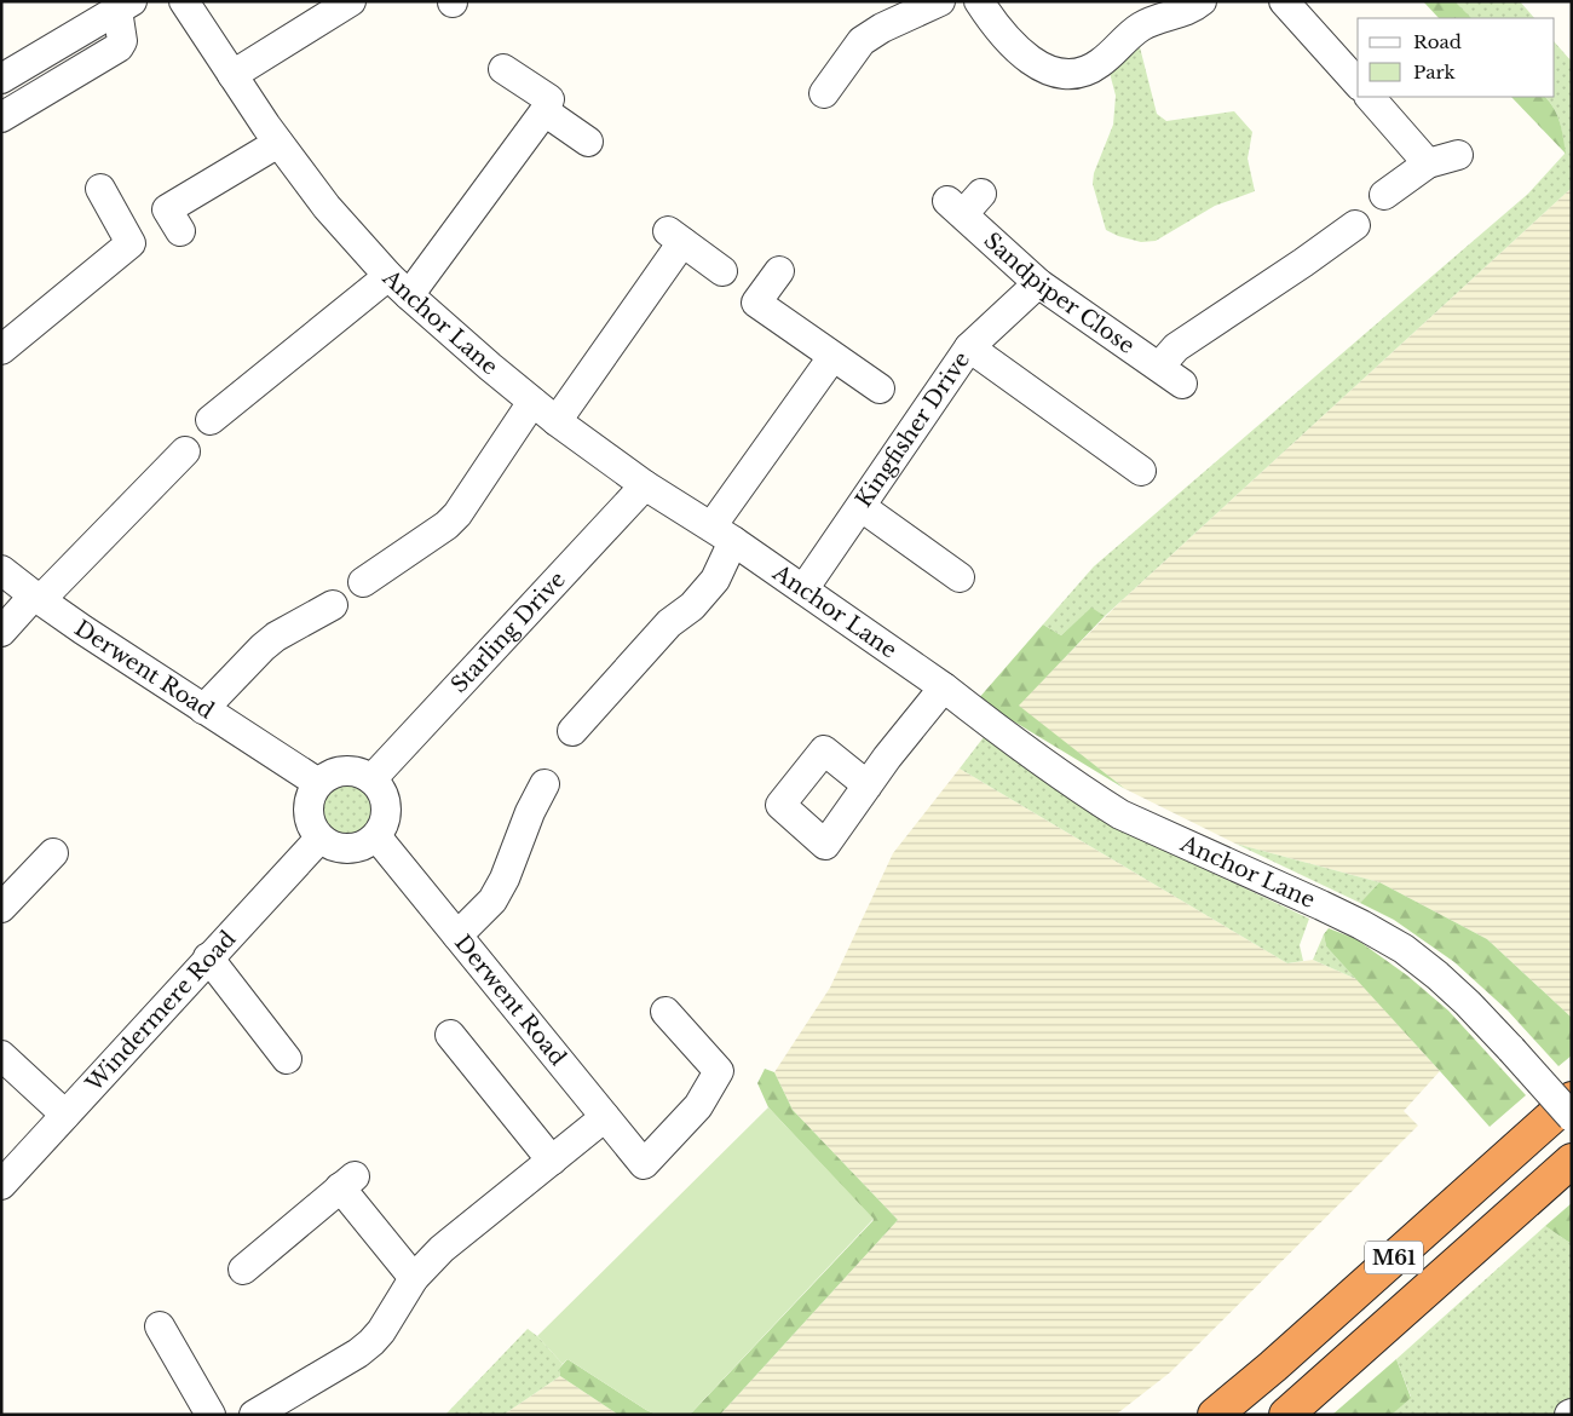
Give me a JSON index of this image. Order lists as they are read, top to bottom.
{
  "streets": {
    "highway": ["M61"],
    "street": [
      "Sandpiper Close",
      "Anchor Lane",
      "Kingfisher Drive",
      "Starling Drive",
      "Derwent Road",
      "Windermere Road"
    ]
  },
  "crossings": [
    ["Sandpiper Close", "Kingfisher Drive"],
    ["Anchor Lane", "Kingfisher Drive"],
    ["Anchor Lane", "Starling Drive"],
    ["Starling Drive", "Derwent Road"],
    ["Starling Drive", "Windermere Road"],
    ["Derwent Road", "Windermere Road"]
  ],
  "legend": ["Road", "Park"]
}
